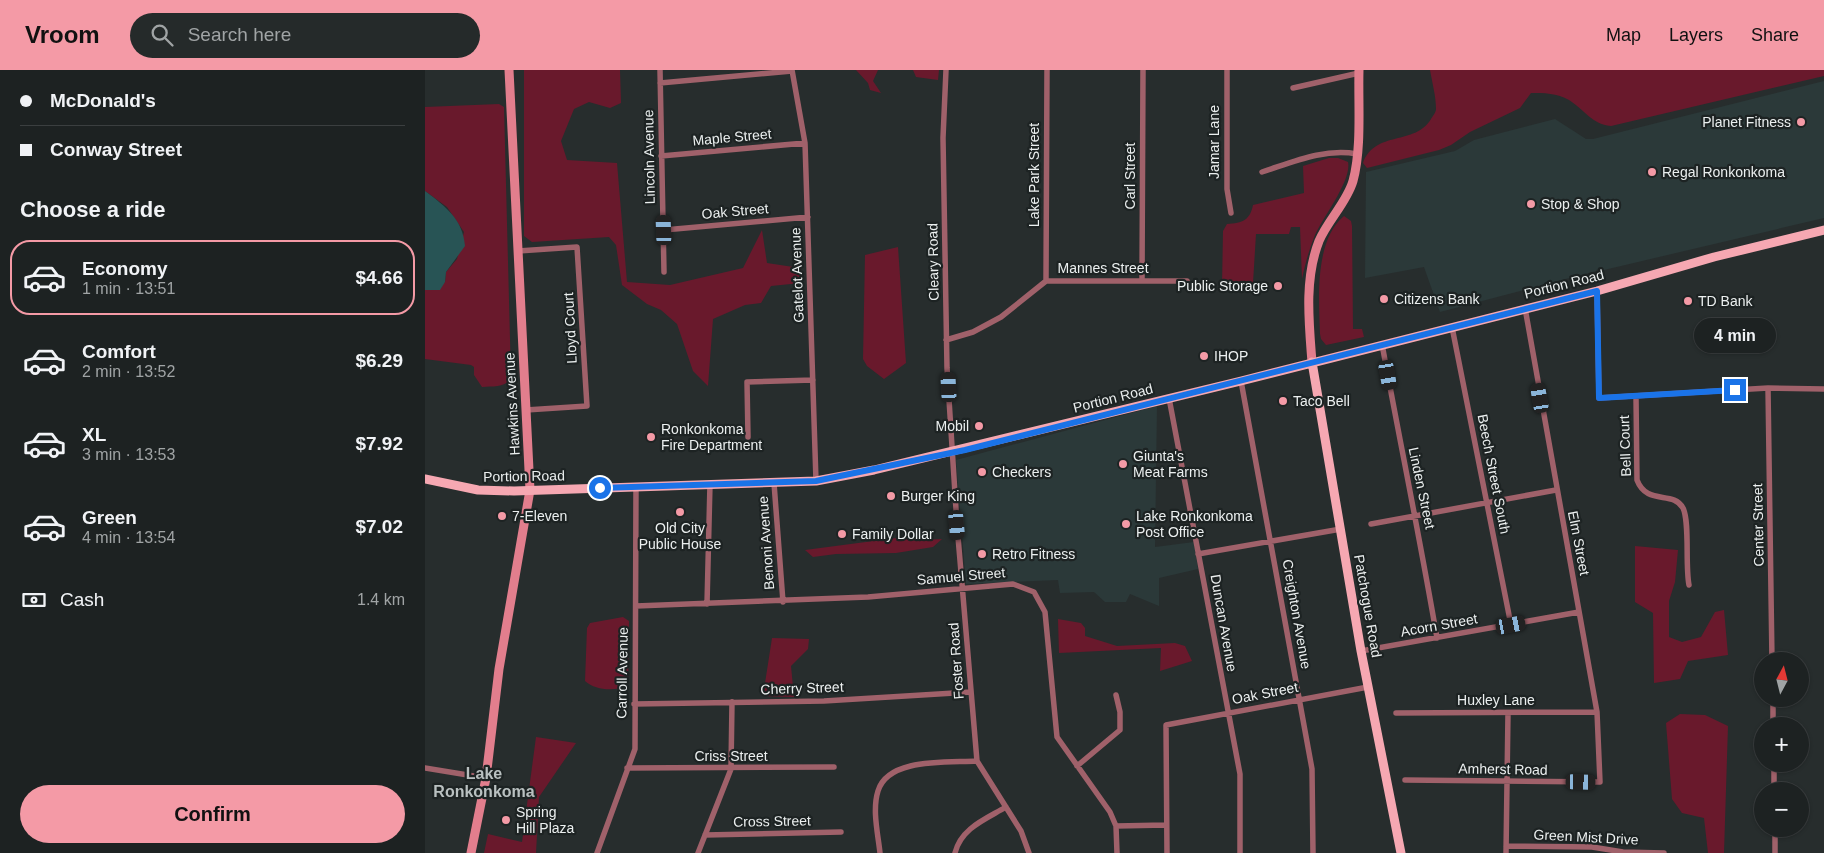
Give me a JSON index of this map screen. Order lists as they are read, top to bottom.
{
  "streets": {
    "main road": ["Portion Road", "Patchogue Road"],
    "street": [
      "Maple Street",
      "Jamar Lane",
      "Lincoln Avenue",
      "Lake Park Street",
      "Carl Street",
      "Oak Street",
      "Cleary Road",
      "Mannes Street",
      "Gatelot Avenue",
      "Lloyd Court",
      "Hawkins Avenue",
      "Bell Court",
      "Beech Street South",
      "Linden Street",
      "Center Street",
      "Benoni Avenue",
      "Elm Street",
      "Samuel Street",
      "Creighton Avenue",
      "Duncan Avenue",
      "Acorn Street",
      "Foster Road",
      "Carroll Avenue",
      "Cherry Street",
      "Huxley Lane",
      "Criss Street",
      "Amherst Road",
      "Cross Street",
      "Green Mist Drive"
    ]
  },
  "crossings": [
    ["Maple Street", "Lincoln Avenue"],
    ["Maple Street", "Gatelot Avenue"],
    ["Lincoln Avenue", "Oak Street"],
    ["Lake Park Street", "Mannes Street"],
    ["Carl Street", "Mannes Street"],
    ["Oak Street", "Gatelot Avenue"],
    ["Oak Street", "Patchogue Road"],
    ["Oak Street", "Creighton Avenue"],
    ["Oak Street", "Duncan Avenue"],
    ["Cleary Road", "Mannes Street"],
    ["Cleary Road", "Portion Road"],
    ["Cleary Road", "Foster Road"],
    ["Gatelot Avenue", "Portion Road"],
    ["Portion Road", "Hawkins Avenue"],
    ["Portion Road", "Beech Street South"],
    ["Portion Road", "Linden Street"],
    ["Portion Road", "Benoni Avenue"],
    ["Portion Road", "Elm Street"],
    ["Portion Road", "Patchogue Road"],
    ["Portion Road", "Creighton Avenue"],
    ["Portion Road", "Duncan Avenue"],
    ["Portion Road", "Foster Road"],
    ["Portion Road", "Carroll Avenue"],
    ["Lloyd Court", "Hawkins Avenue"],
    ["Beech Street South", "Acorn Street"],
    ["Linden Street", "Acorn Street"],
    ["Benoni Avenue", "Samuel Street"],
    ["Elm Street", "Acorn Street"],
    ["Elm Street", "Huxley Lane"],
    ["Elm Street", "Amherst Road"],
    ["Samuel Street", "Foster Road"],
    ["Samuel Street", "Carroll Avenue"],
    ["Patchogue Road", "Acorn Street"],
    ["Foster Road", "Cherry Street"],
    ["Carroll Avenue", "Cherry Street"],
    ["Carroll Avenue", "Criss Street"]
  ],
  "districts": ["Lake Ronkonkoma"],
  "places": [
    "Planet Fitness",
    "Regal Ronkonkoma",
    "Stop & Shop",
    "Public Storage",
    "Citizens Bank",
    "TD Bank",
    "IHOP",
    "Taco Bell",
    "Mobil",
    "Ronkonkoma Fire Department",
    "Giunta's Meat Farms",
    "Checkers",
    "Burger King",
    "Old City Public House",
    "7-Eleven",
    "Lake Ronkonkoma Post Office",
    "Family Dollar",
    "Retro Fitness",
    "Spring Hill Plaza"
  ],
  "north": "top",
  "page": {
    "header": "Vroom",
    "search": "Search here",
    "nav": ["Map", "Layers", "Share"],
    "banner": ["McDonald's", "Conway Street"],
    "heading": "Choose a ride",
    "list": [
      {
        "name": "Economy",
        "note": "1 min · 13:51",
        "value": "$4.66"
      },
      {
        "name": "Comfort",
        "note": "2 min · 13:52",
        "value": "$6.29"
      },
      {
        "name": "XL",
        "note": "3 min · 13:53",
        "value": "$7.92"
      },
      {
        "name": "Green",
        "note": "4 min · 13:54",
        "value": "$7.02"
      }
    ],
    "bubble": "4 min",
    "pay": ["Cash", "1.4 km"],
    "map_buttons": ["+", "−"],
    "buttons": "Confirm"
  }
}
